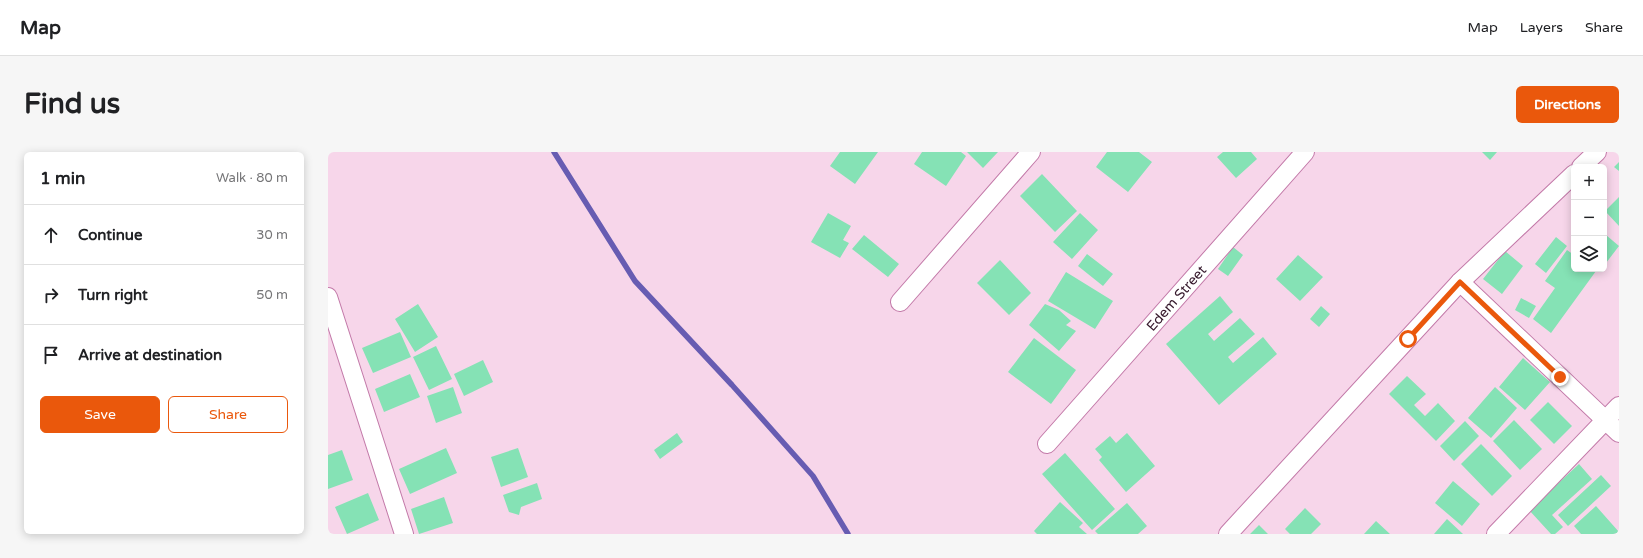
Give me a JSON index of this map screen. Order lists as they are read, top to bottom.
{
  "streets": {
    "street": ["Edem Street"]
  },
  "page": {
    "header": "Map",
    "nav": ["Map", "Layers", "Share"],
    "buttons": [
      "Directions",
      ["Save", "Share"]
    ],
    "title": "Find us",
    "heading": ["1 min", "Walk · 80 m"],
    "map_buttons": ["+", "−"],
    "list": [
      ["Continue", "30 m"],
      ["Turn right", "50 m"],
      "Arrive at destination"
    ]
  }
}
